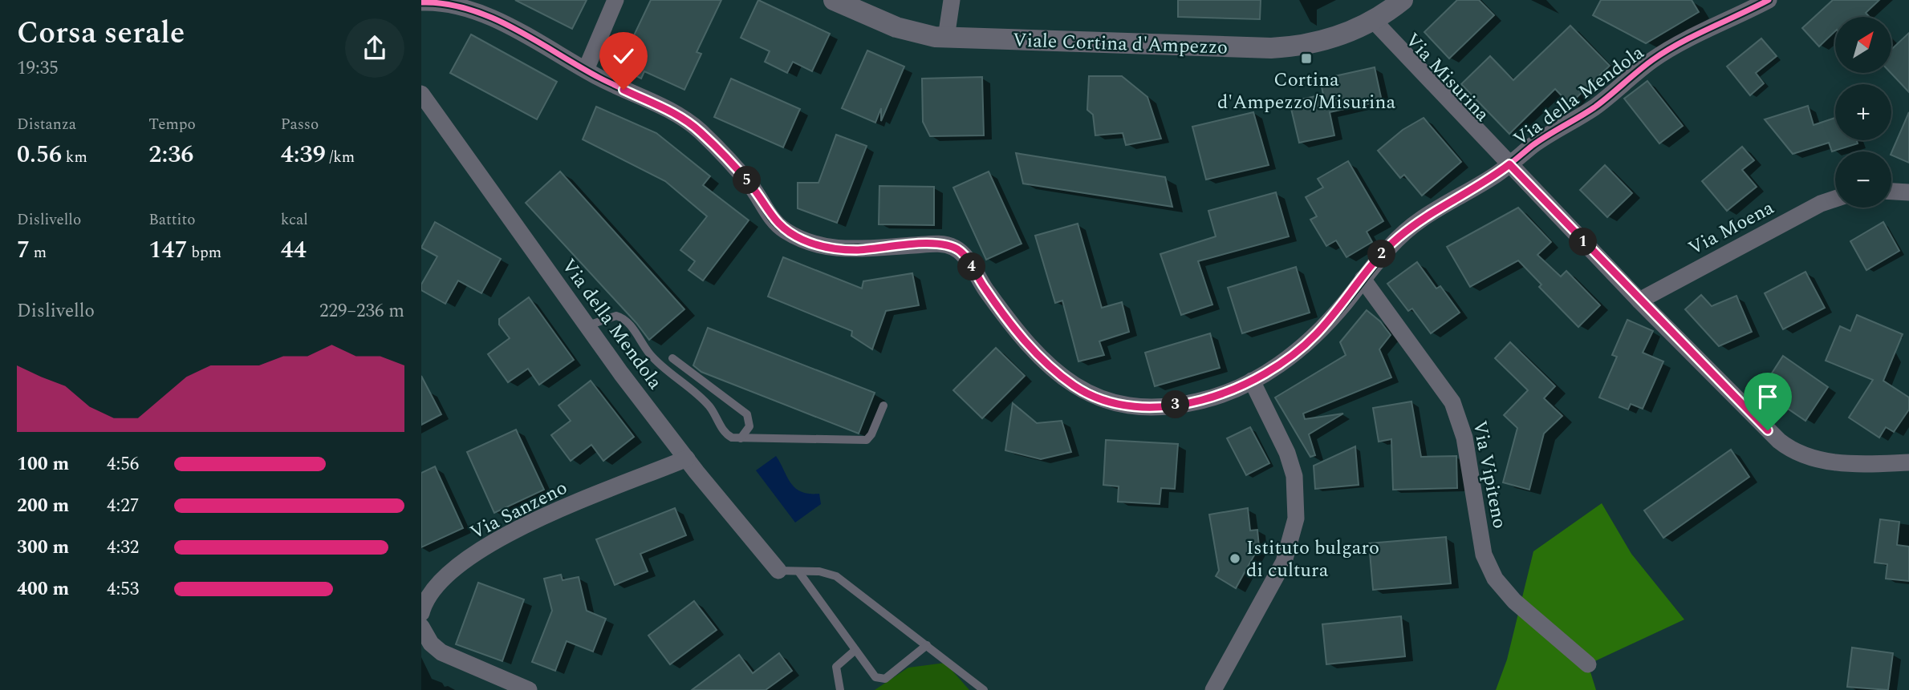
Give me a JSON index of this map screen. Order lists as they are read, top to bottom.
{
  "streets": {
    "street": [
      "Viale Cortina d'Ampezzo",
      "Via Misurina",
      "Via della Mendola",
      "Via Moena",
      "Via Vipiteno",
      "Via Sanzeno"
    ]
  },
  "crossings": [
    ["Viale Cortina d'Ampezzo", "Via Misurina"],
    ["Via Misurina", "Via della Mendola"],
    ["Via Misurina", "Via Moena"],
    ["Via della Mendola", "Via Vipiteno"],
    ["Via della Mendola", "Via Sanzeno"]
  ],
  "places": {
    "transit": ["Cortina d'Ampezzo/Misurina"],
    "other": ["Istituto bulgaro di cultura"]
  },
  "north": "top right",
  "page": {
    "heading": ["Corsa serale", "19:35"],
    "map_buttons": ["+", "−"],
    "stats": [
      ["Distanza", "0.56 km"],
      ["Tempo", "2:36"],
      ["Passo", "4:39 /km"],
      ["Dislivello", "7 m"],
      ["Battito", "147 bpm"],
      ["kcal", "44"]
    ],
    "pins": [
      "5",
      "1",
      "2",
      "4",
      "3"
    ],
    "chart": ["Dislivello", "229–236 m"],
    "list": [
      {
        "name": "100 m",
        "note": "4:56"
      },
      {
        "name": "200 m",
        "note": "4:27"
      },
      {
        "name": "300 m",
        "note": "4:32"
      },
      {
        "name": "400 m",
        "note": "4:53"
      }
    ]
  }
}
